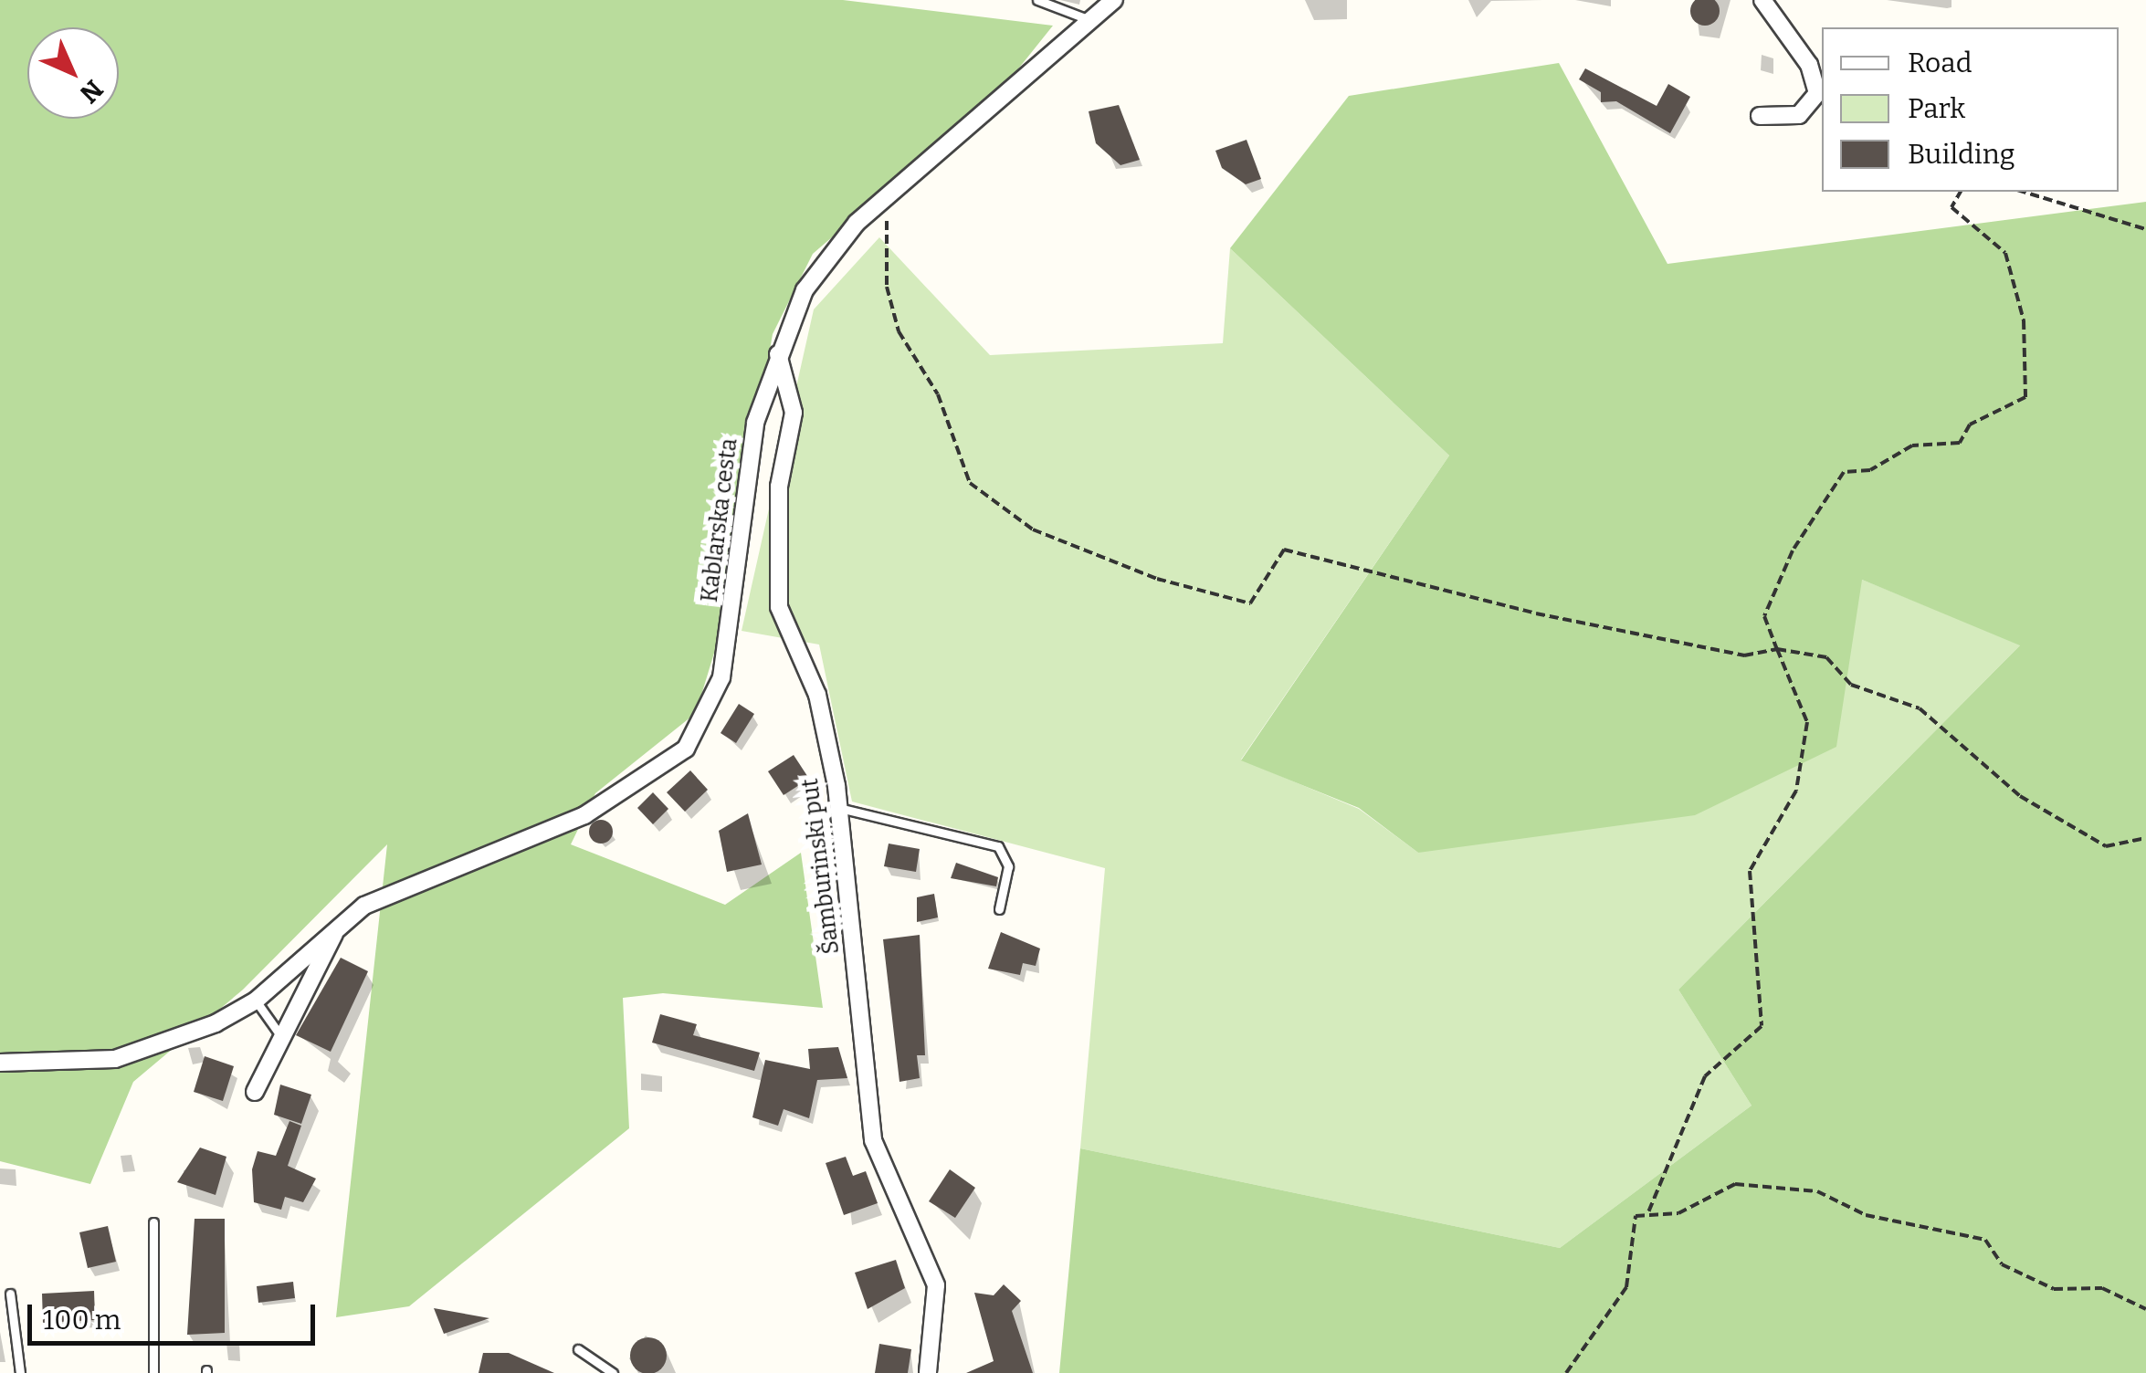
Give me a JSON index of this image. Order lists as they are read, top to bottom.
{
  "streets": {
    "street": ["Kablarska cesta", "Šamburinski put"]
  },
  "crossings": [
    ["Kablarska cesta", "Šamburinski put"]
  ],
  "legend": ["Road", "Park", "Building"],
  "scale_bar": "100 m",
  "north": "bottom right"
}
